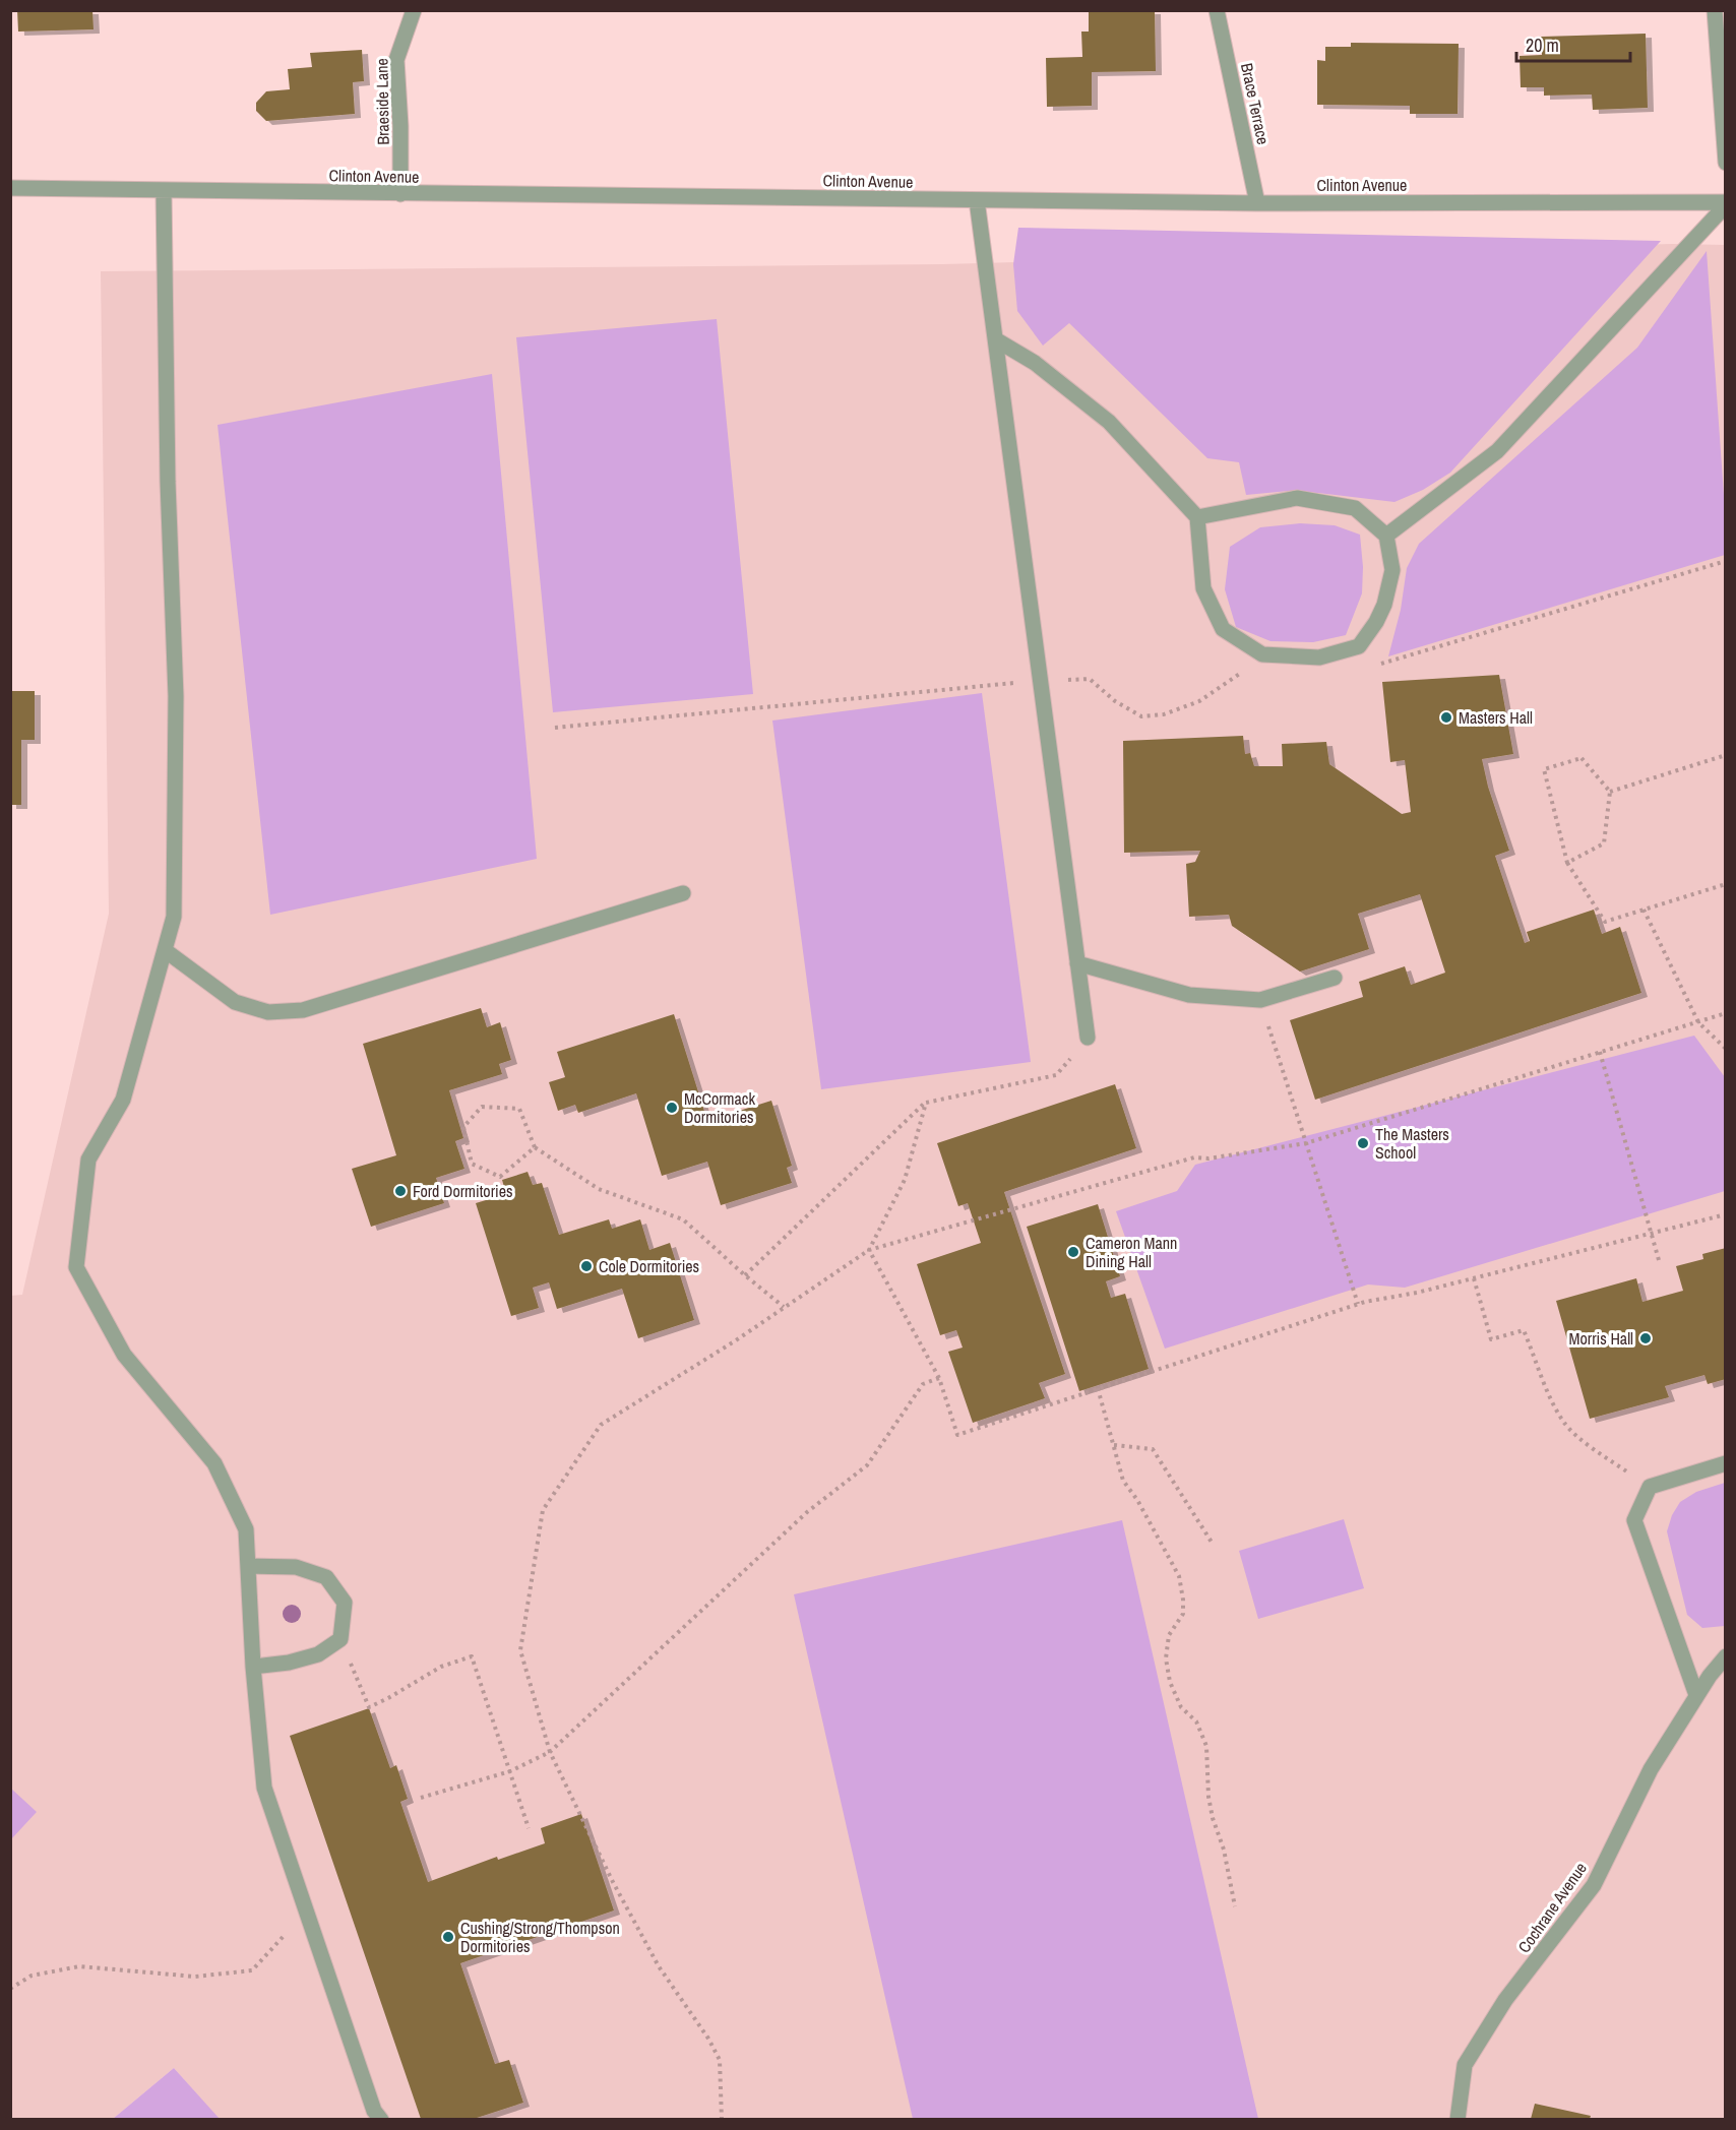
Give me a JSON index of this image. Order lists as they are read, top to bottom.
{
  "streets": {
    "street": [
      "Braeside Lane",
      "Brace Terrace",
      "Clinton Avenue",
      "Cochrane Avenue"
    ]
  },
  "crossings": [
    ["Braeside Lane", "Clinton Avenue"],
    ["Brace Terrace", "Clinton Avenue"]
  ],
  "places": [
    "Masters Hall",
    "McCormack Dormitories",
    "The Masters School",
    "Ford Dormitories",
    "Cameron Mann Dining Hall",
    "Cole Dormitories",
    "Morris Hall",
    "Cushing/Strong/Thompson Dormitories"
  ],
  "scale_bar": "20 m"
}
